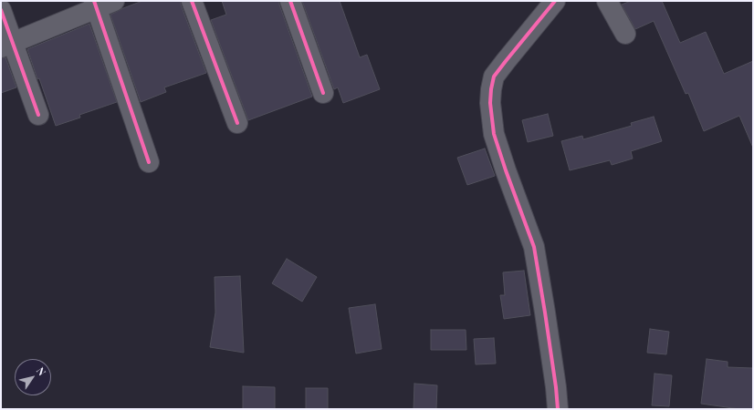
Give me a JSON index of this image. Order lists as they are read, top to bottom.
{
  "north": "top right"
}
